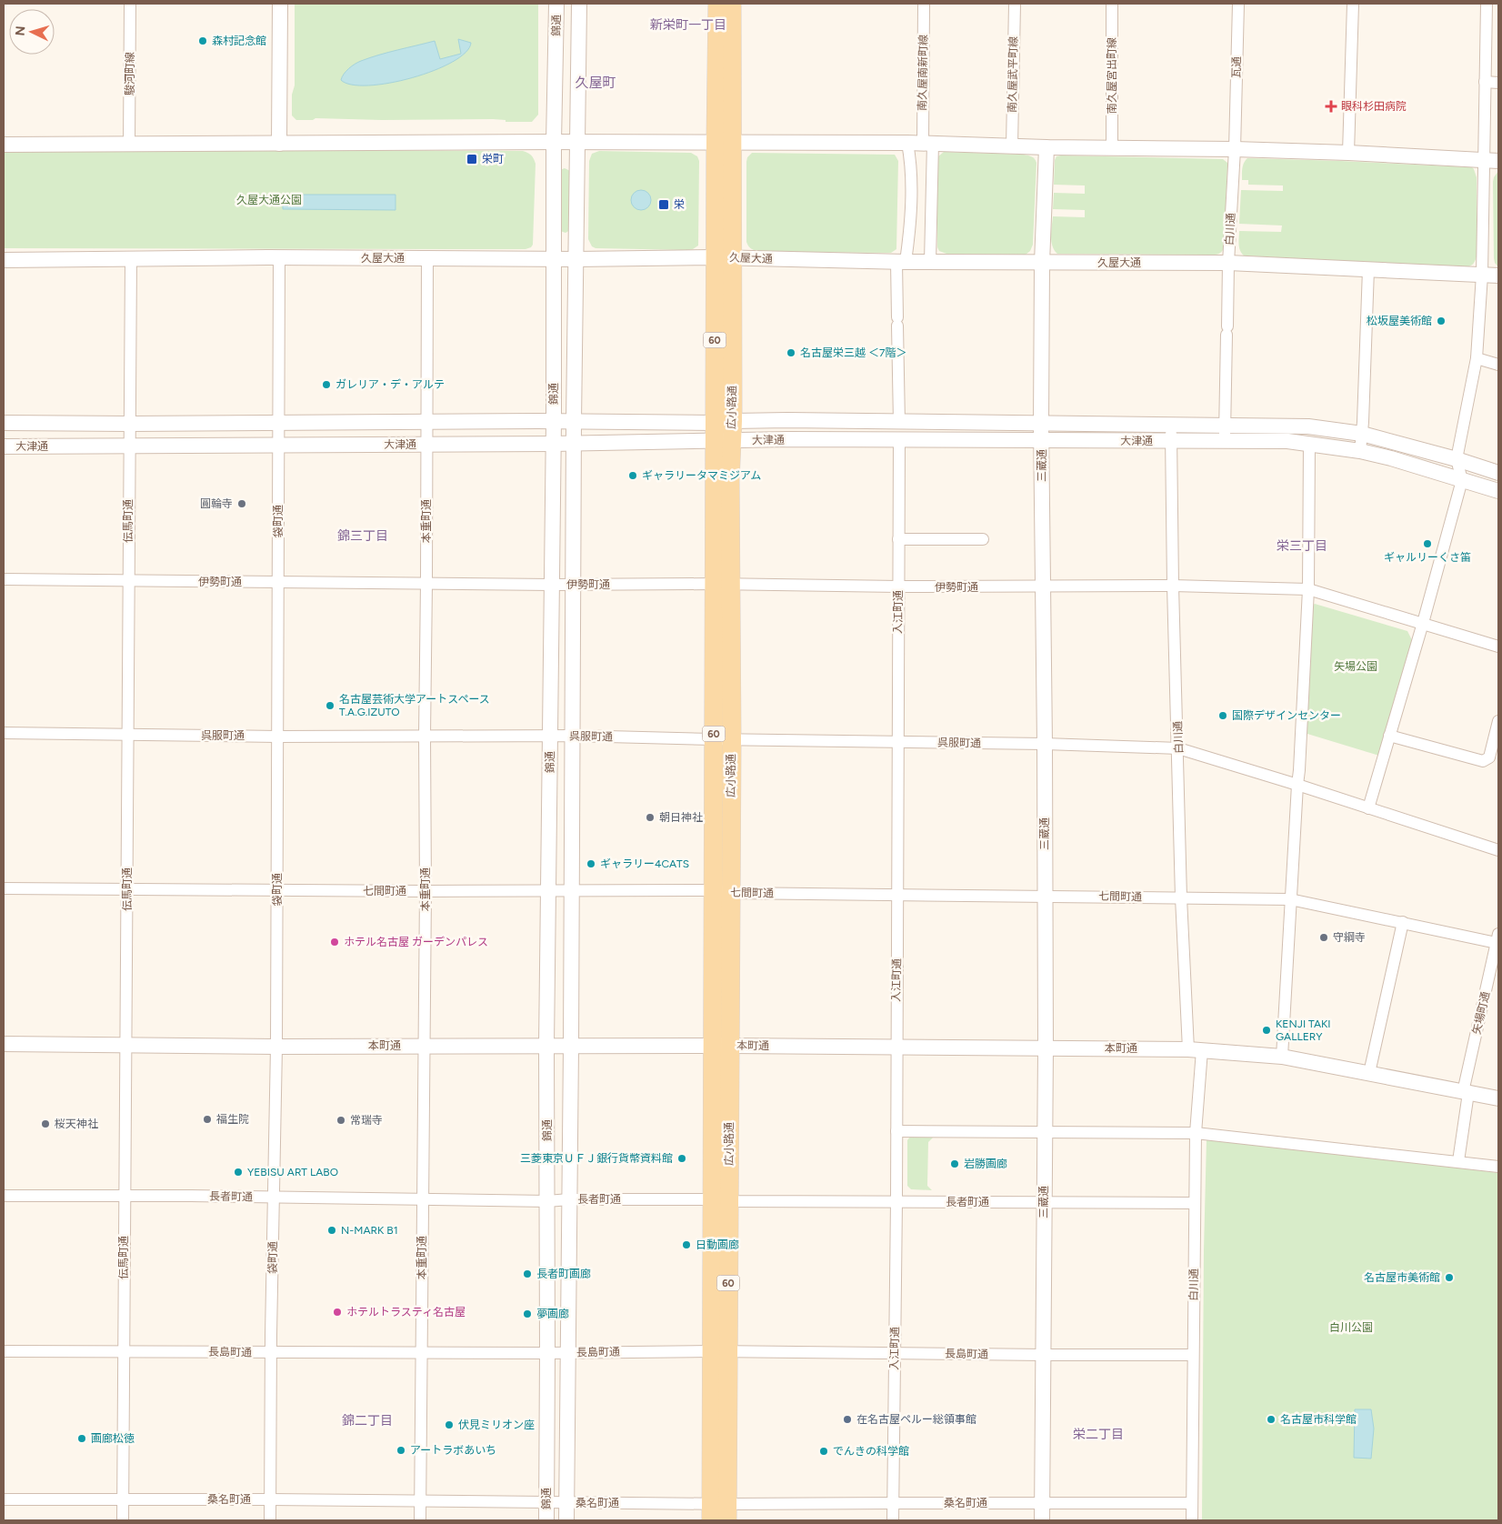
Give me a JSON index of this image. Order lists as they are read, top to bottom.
{
  "streets": {
    "main road": ["60", "広小路通"],
    "street": [
      "錦通",
      "瓦通",
      "南久屋南新町線",
      "駿河町線",
      "南久屋武平町線",
      "南久屋宮出町線",
      "白川通",
      "久屋大通",
      "大津通",
      "三蔵通",
      "伝馬町通",
      "袋町通",
      "本重町通",
      "伊勢町通",
      "入江町通",
      "呉服町通",
      "七間町通",
      "矢場町通",
      "本町通",
      "長者町通",
      "長島町通",
      "桑名町通"
    ]
  },
  "crossings": [
    ["錦通", "久屋大通"],
    ["錦通", "大津通"],
    ["錦通", "伊勢町通"],
    ["錦通", "呉服町通"],
    ["錦通", "七間町通"],
    ["錦通", "本町通"],
    ["錦通", "長者町通"],
    ["錦通", "長島町通"],
    ["錦通", "桑名町通"],
    ["瓦通", "白川通"],
    ["南久屋南新町線", "久屋大通"],
    ["白川通", "久屋大通"],
    ["白川通", "大津通"],
    ["白川通", "伊勢町通"],
    ["白川通", "呉服町通"],
    ["白川通", "七間町通"],
    ["白川通", "本町通"],
    ["白川通", "長者町通"],
    ["白川通", "長島町通"],
    ["白川通", "桑名町通"],
    ["久屋大通", "広小路通"],
    ["久屋大通", "三蔵通"],
    ["久屋大通", "伝馬町通"],
    ["久屋大通", "袋町通"],
    ["久屋大通", "本重町通"],
    ["広小路通", "大津通"],
    ["広小路通", "伊勢町通"],
    ["広小路通", "呉服町通"],
    ["広小路通", "七間町通"],
    ["広小路通", "本町通"],
    ["広小路通", "長者町通"],
    ["広小路通", "長島町通"],
    ["広小路通", "桑名町通"],
    ["大津通", "三蔵通"],
    ["大津通", "伝馬町通"],
    ["大津通", "袋町通"],
    ["大津通", "本重町通"],
    ["大津通", "入江町通"],
    ["三蔵通", "伊勢町通"],
    ["三蔵通", "呉服町通"],
    ["三蔵通", "七間町通"],
    ["三蔵通", "本町通"],
    ["三蔵通", "長者町通"],
    ["三蔵通", "長島町通"],
    ["三蔵通", "桑名町通"],
    ["伝馬町通", "伊勢町通"],
    ["伝馬町通", "呉服町通"],
    ["伝馬町通", "七間町通"],
    ["伝馬町通", "本町通"],
    ["伝馬町通", "長者町通"],
    ["伝馬町通", "長島町通"],
    ["伝馬町通", "桑名町通"],
    ["袋町通", "伊勢町通"],
    ["袋町通", "呉服町通"],
    ["袋町通", "七間町通"],
    ["袋町通", "本町通"],
    ["袋町通", "長者町通"],
    ["袋町通", "長島町通"],
    ["袋町通", "桑名町通"],
    ["本重町通", "伊勢町通"],
    ["本重町通", "呉服町通"],
    ["本重町通", "七間町通"],
    ["本重町通", "本町通"],
    ["本重町通", "長者町通"],
    ["本重町通", "長島町通"],
    ["本重町通", "桑名町通"],
    ["伊勢町通", "入江町通"],
    ["入江町通", "呉服町通"],
    ["入江町通", "七間町通"],
    ["入江町通", "本町通"],
    ["入江町通", "長者町通"],
    ["入江町通", "長島町通"],
    ["入江町通", "桑名町通"],
    ["七間町通", "矢場町通"],
    ["矢場町通", "本町通"]
  ],
  "districts": [
    "新栄町一丁目",
    "久屋町",
    "錦三丁目",
    "栄三丁目",
    "錦二丁目",
    "栄二丁目"
  ],
  "parks": ["久屋大通公園", "矢場公園", "白川公園"],
  "places": {
    "other": [
      "森村記念館",
      "松坂屋美術館",
      "名古屋栄三越 ＜7階＞",
      "ガレリア・デ・アルテ",
      "ギャラリータマミジアム",
      "圓輪寺",
      "ギャルリーくさ笛",
      "名古屋芸術大学アートスペース T.A.G.IZUTO",
      "国際デザインセンター",
      "朝日神社",
      "ギャラリー4CATS",
      "守綱寺",
      "ホテル名古屋 ガーデンパレス",
      "KENJI TAKI GALLERY",
      "福生院",
      "常瑞寺",
      "桜天神社",
      "三菱東京ＵＦＪ銀行貨幣資料館",
      "岩勝画廊",
      "YEBISU ART LABO",
      "N-MARK B1",
      "日動画廊",
      "長者町画廊",
      "名古屋市美術館",
      "ホテルトラスティ名古屋",
      "夢画廊",
      "在名古屋ペルー総領事館",
      "名古屋市科学館",
      "伏見ミリオン座",
      "画廊松徳",
      "アートラボあいち",
      "でんきの科学館"
    ],
    "health": ["眼科杉田病院"],
    "transit": ["栄町", "栄"]
  },
  "north": "left"
}
